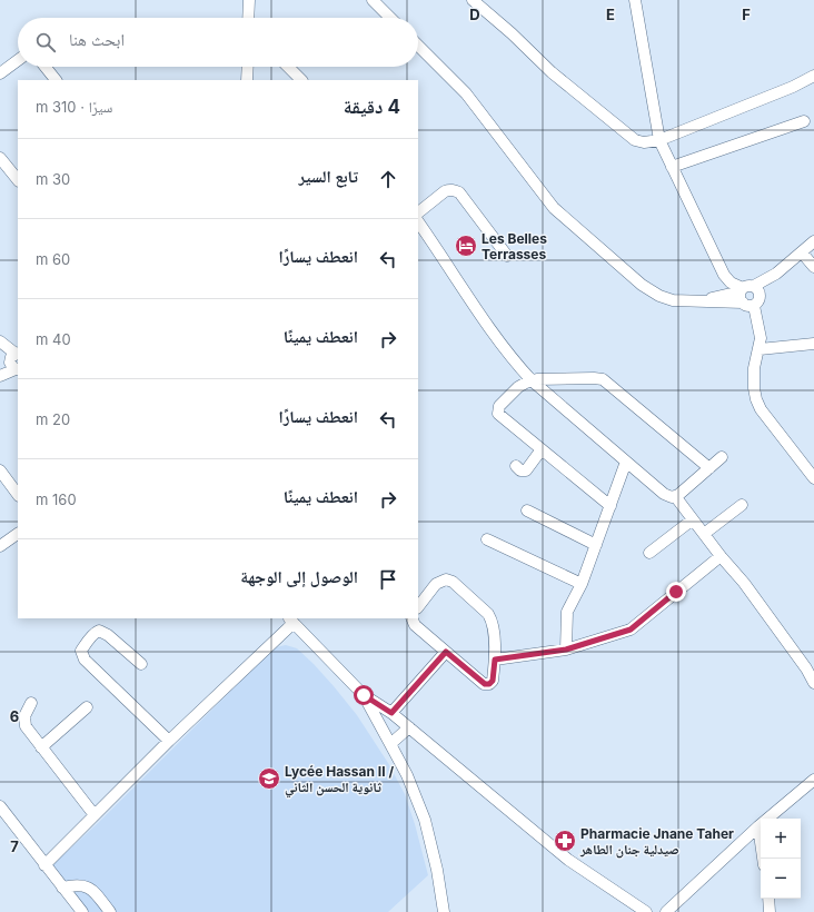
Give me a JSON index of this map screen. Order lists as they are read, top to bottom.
{
  "places": {
    "hotel": ["Les Belles Terrasses"],
    "school or university": ["Lycée Hassan II / ثانوية الحسن الثاني"],
    "pharmacy": ["Pharmacie Jnane Taher صيدلية جنان الطاهر"]
  },
  "page": {
    "search": "ابحث هنا",
    "heading": ["4 دقيقة", "سيرًا · 310 m"],
    "list": [
      ["تابع السير", "30 m"],
      ["انعطف يسارًا", "60 m"],
      ["انعطف يمينًا", "40 m"],
      ["انعطف يسارًا", "20 m"],
      ["انعطف يمينًا", "160 m"],
      "الوصول إلى الوجهة"
    ],
    "map_buttons": ["+", "−"]
  },
  "grid": {
    "columns": ["D", "E", "F"],
    "rows": ["6", "7"]
  }
}
